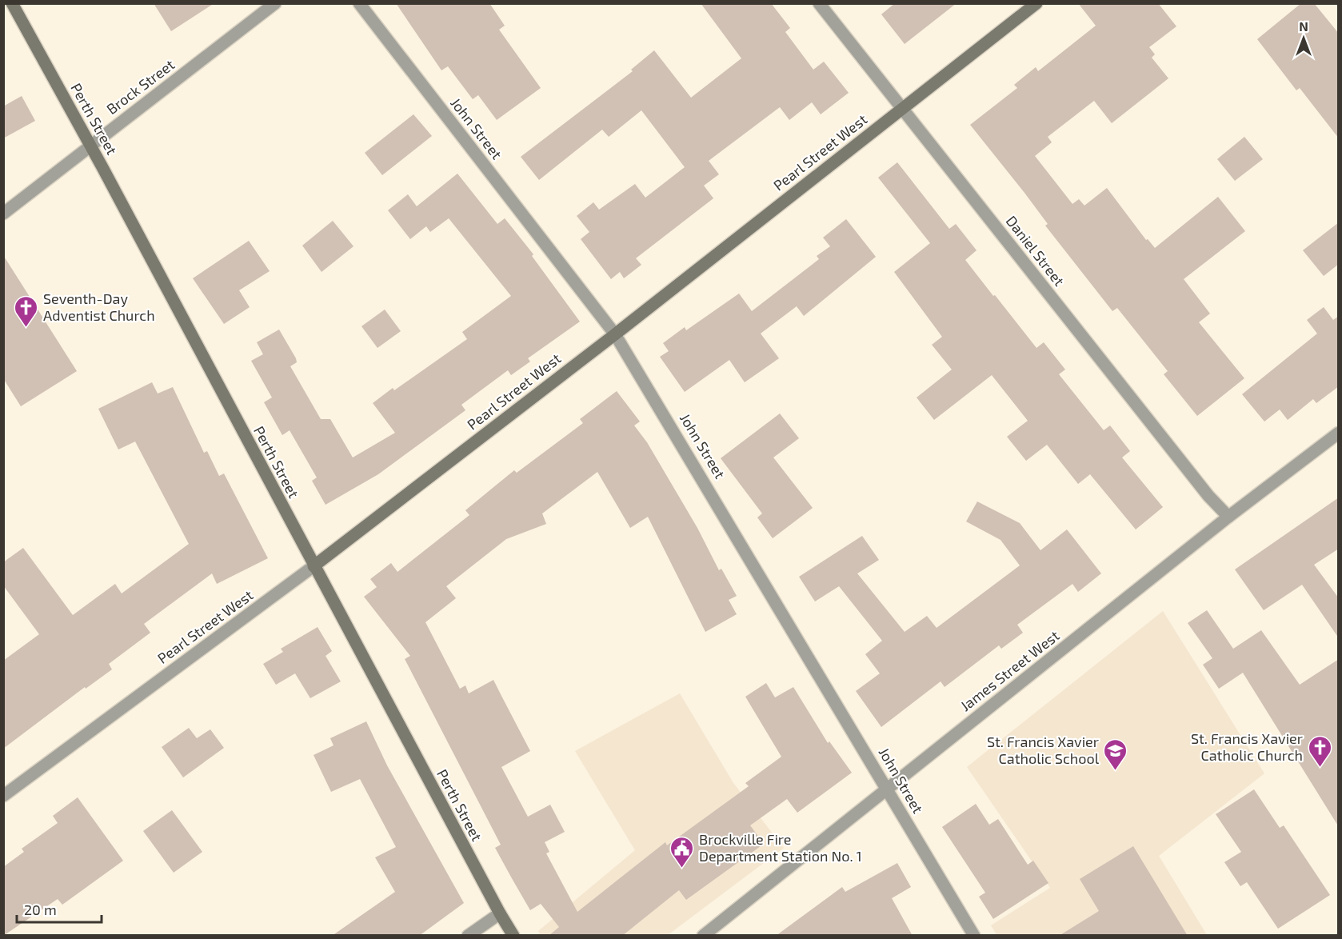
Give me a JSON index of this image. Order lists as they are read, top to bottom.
{
  "streets": {
    "street": [
      "Brock Street",
      "Perth Street",
      "John Street",
      "Pearl Street West",
      "Daniel Street",
      "James Street West"
    ]
  },
  "crossings": [
    ["Brock Street", "Perth Street"],
    ["Perth Street", "Pearl Street West"],
    ["John Street", "Pearl Street West"],
    ["John Street", "James Street West"],
    ["Pearl Street West", "Daniel Street"],
    ["Daniel Street", "James Street West"]
  ],
  "places": {
    "church": ["Seventh-Day Adventist Church", "St. Francis Xavier Catholic Church"],
    "school or university": ["St. Francis Xavier Catholic School"],
    "public building": ["Brockville Fire Department Station No. 1"]
  },
  "scale_bar": "20 m",
  "north": "top"
}
